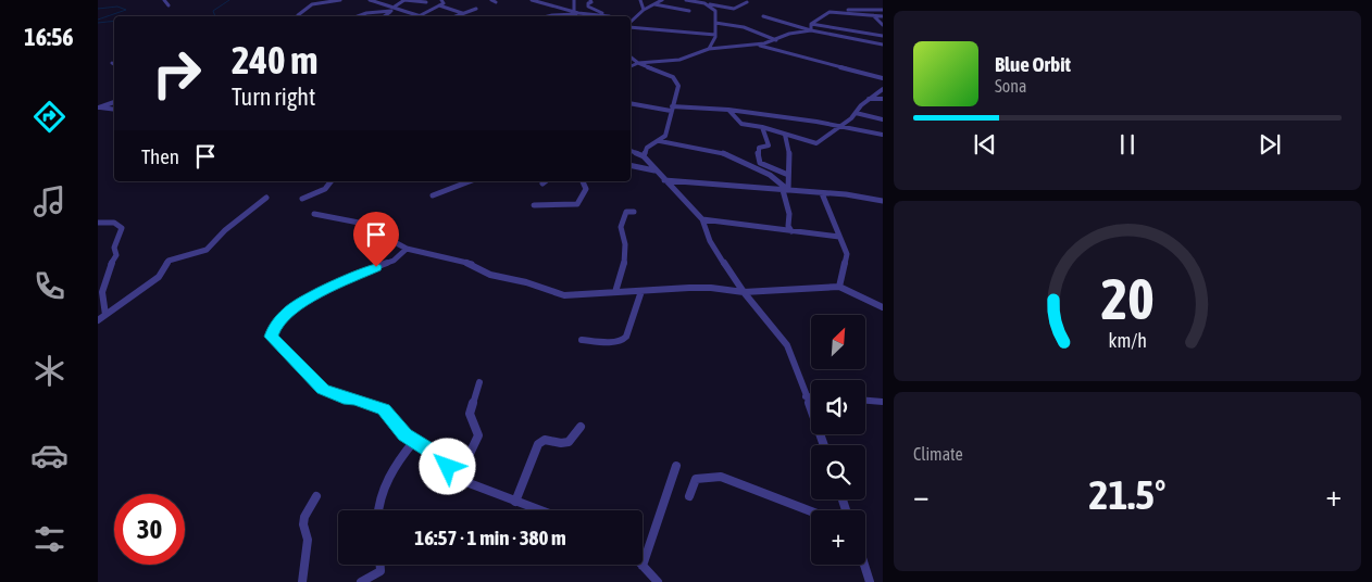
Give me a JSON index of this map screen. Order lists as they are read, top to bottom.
{
  "north": "top right",
  "page": {
    "tabs": "16:56",
    "turn": ["240 m", "Turn right"],
    "song": ["Blue Orbit", "Sona"],
    "then": "Then",
    "map_buttons": "+",
    "tile": "Climate",
    "heat": ["−", "21.5°", "+"],
    "limit": "30",
    "trip": "16:57 · 1 min · 380 m",
    "gauge": ["20", "km/h"]
  }
}
